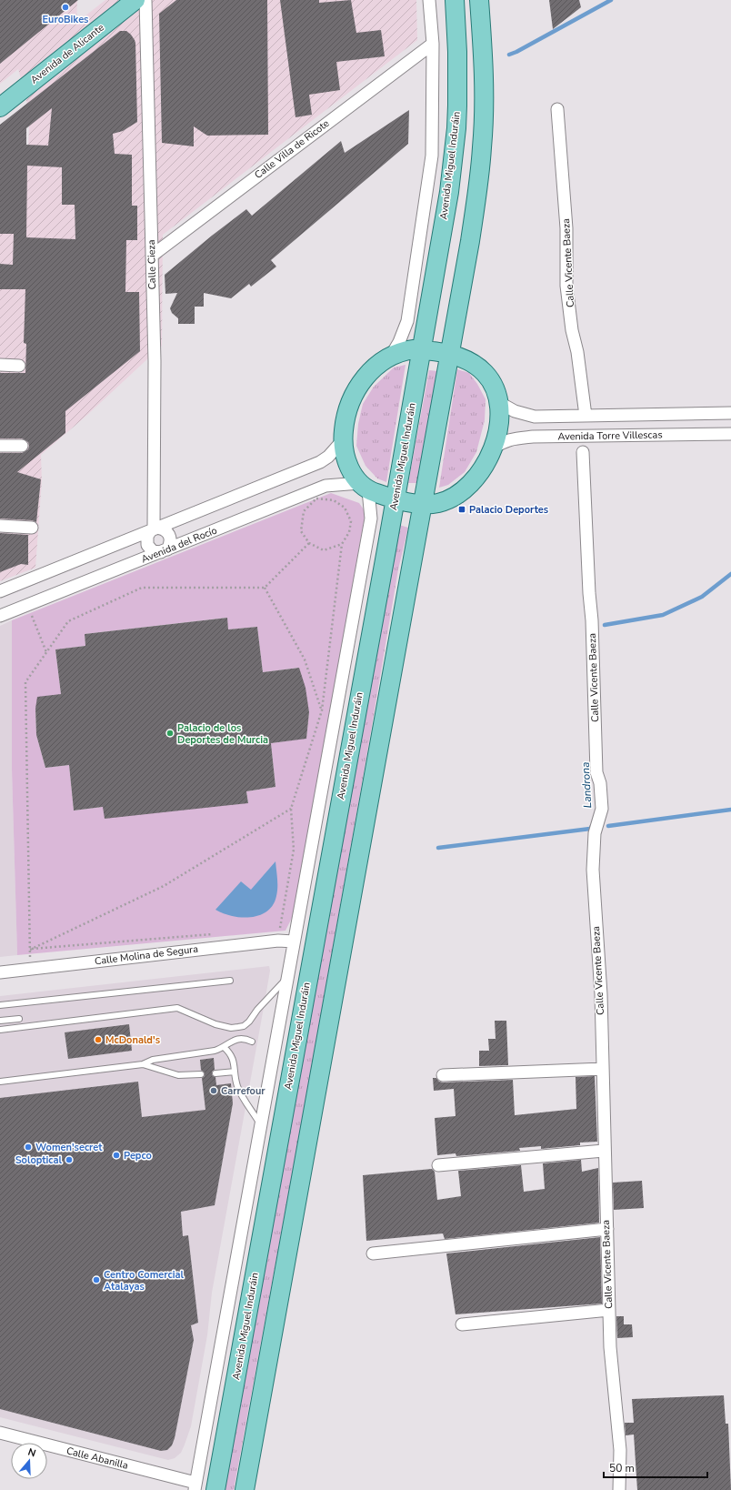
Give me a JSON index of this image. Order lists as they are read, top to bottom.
{
  "streets": {
    "main road": ["Avenida de Alicante", "Avenida Miguel Induráin"],
    "street": [
      "Calle Villa de Ricote",
      "Calle Vicente Baeza",
      "Calle Cieza",
      "Avenida Torre Villescas",
      "Avenida del Rocío",
      "Calle Molina de Segura",
      "Calle Abanilla"
    ]
  },
  "crossings": [
    ["Calle Villa de Ricote", "Calle Cieza"],
    ["Calle Vicente Baeza", "Avenida Torre Villescas"],
    ["Calle Cieza", "Avenida del Rocío"]
  ],
  "water": ["Landrona"],
  "places": {
    "other": [
      "EuroBikes",
      "Palacio de los Deportes de Murcia",
      "McDonald's",
      "Carrefour",
      "Women'secret",
      "Pepco",
      "Soloptical",
      "Centro Comercial Atalayas"
    ],
    "transit": ["Palacio Deportes"]
  },
  "scale_bar": "50 m",
  "north": "top"
}
